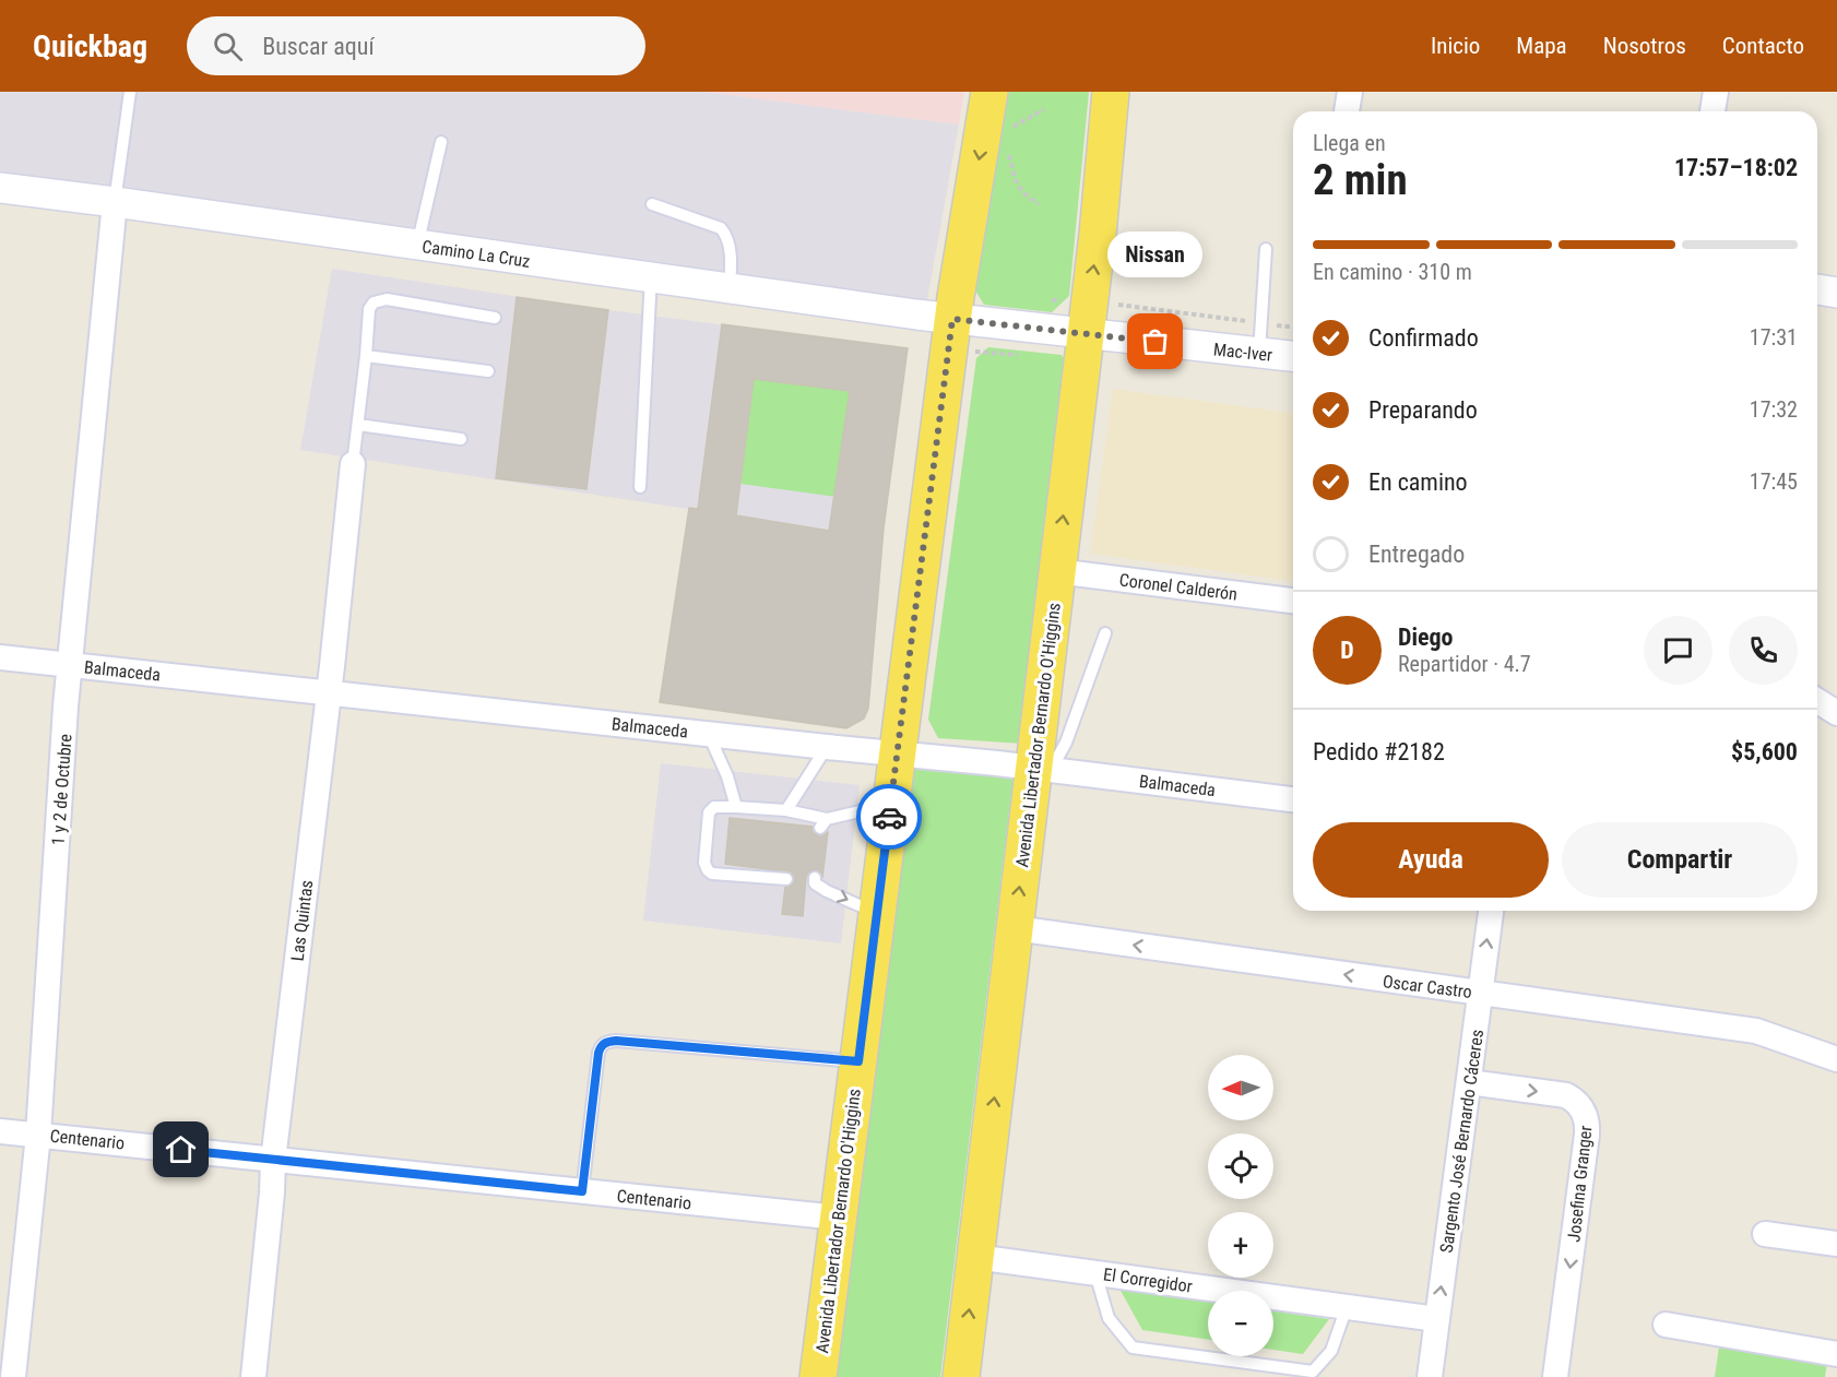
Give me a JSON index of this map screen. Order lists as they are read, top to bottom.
{
  "streets": {
    "main road": ["Avenida Libertador Bernardo O'Higgins"],
    "street": [
      "Camino La Cruz",
      "Mac-Iver",
      "Coronel Calderón",
      "Balmaceda",
      "1 y 2 de Octubre",
      "Las Quintas",
      "Oscar Castro",
      "Centenario",
      "Sargento José Bernardo Cáceres",
      "Josefina Granger",
      "El Corregidor"
    ]
  },
  "crossings": [
    ["Camino La Cruz", "Mac-Iver"],
    ["Camino La Cruz", "Avenida Libertador Bernardo O'Higgins"],
    ["Camino La Cruz", "1 y 2 de Octubre"],
    ["Mac-Iver", "Avenida Libertador Bernardo O'Higgins"],
    ["Coronel Calderón", "Avenida Libertador Bernardo O'Higgins"],
    ["Balmaceda", "Avenida Libertador Bernardo O'Higgins"],
    ["Balmaceda", "1 y 2 de Octubre"],
    ["Balmaceda", "Las Quintas"],
    ["Avenida Libertador Bernardo O'Higgins", "Oscar Castro"],
    ["Avenida Libertador Bernardo O'Higgins", "Centenario"],
    ["Avenida Libertador Bernardo O'Higgins", "El Corregidor"],
    ["1 y 2 de Octubre", "Centenario"],
    ["Las Quintas", "Centenario"],
    ["Oscar Castro", "Sargento José Bernardo Cáceres"],
    ["Sargento José Bernardo Cáceres", "Josefina Granger"],
    ["Sargento José Bernardo Cáceres", "El Corregidor"]
  ],
  "one_way": ["Oscar Castro", "Sargento José Bernardo Cáceres"],
  "places": ["Nissan"],
  "north": "left",
  "page": {
    "header": "Quickbag",
    "search": "Buscar aquí",
    "nav": [
      "Inicio",
      "Mapa",
      "Nosotros",
      "Contacto"
    ],
    "heading": ["2 min", "Llega en", "17:57–18:02"],
    "panel": [
      "Diego",
      "Repartidor · 4.7",
      "Pedido #2182",
      "$5,600"
    ],
    "bar": "En camino · 310 m",
    "bubble": "Nissan",
    "list": [
      ["Confirmado", "17:31"],
      ["Preparando", "17:32"],
      ["En camino", "17:45"],
      "Entregado"
    ],
    "round": "D",
    "buttons": ["Ayuda", "Compartir"],
    "map_buttons": ["+", "−"]
  }
}
